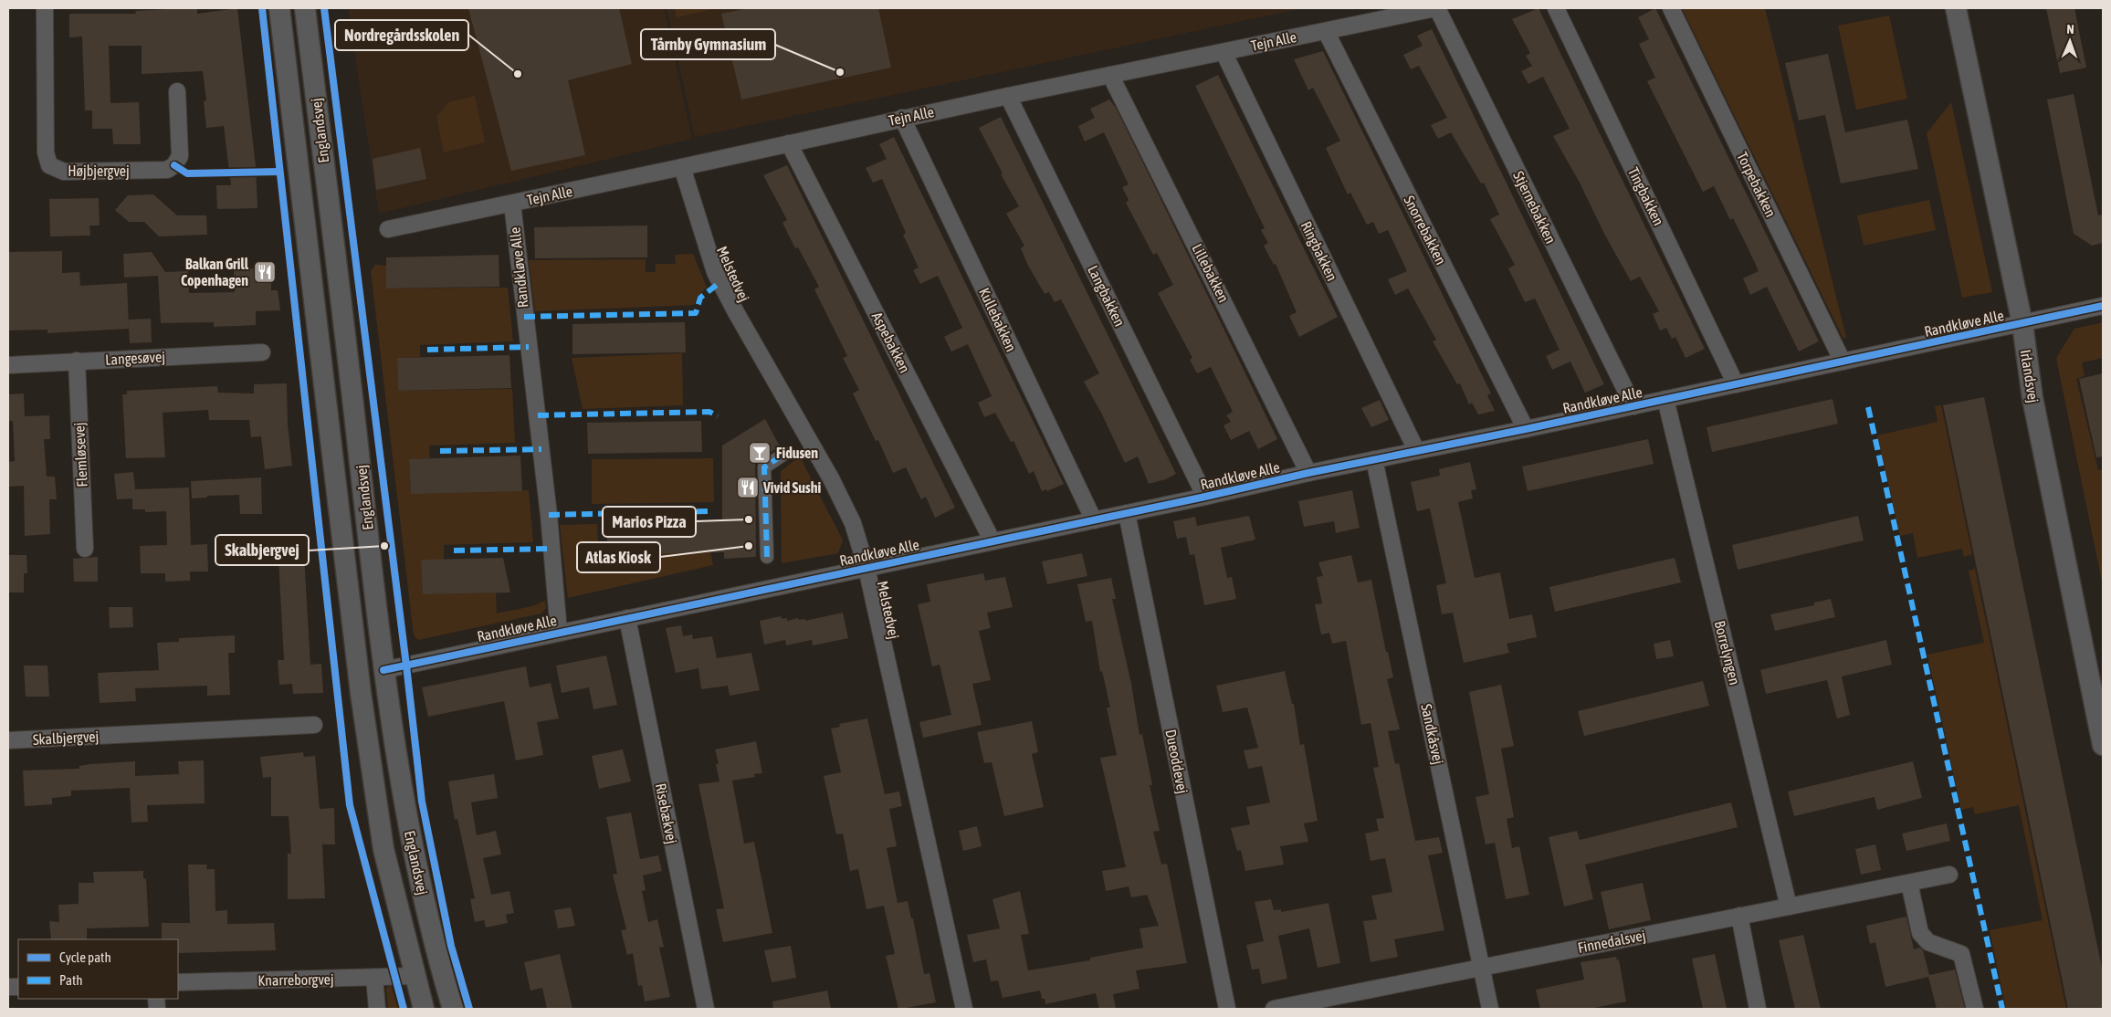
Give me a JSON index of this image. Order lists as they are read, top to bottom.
{
  "streets": {
    "street": [
      "Tejn Alle",
      "Englandsvej",
      "Højbjergvej",
      "Torpebakken",
      "Tingbakken",
      "Stjernebakken",
      "Snorrebakken",
      "Ringbakken",
      "Randkløve Alle",
      "Lillebakken",
      "Melstedvej",
      "Langbakken",
      "Kullebakken",
      "Aspebakken",
      "Langesøvej",
      "Irlandsvej",
      "Flemløsevej",
      "Borrelyngen",
      "Sandkåsvej",
      "Skalbjergvej",
      "Dueoddevej",
      "Risebækvej",
      "Finnedalsvej",
      "Knarreborgvej"
    ]
  },
  "crossings": [
    ["Tejn Alle", "Stjernebakken"],
    ["Tejn Alle", "Snorrebakken"],
    ["Tejn Alle", "Ringbakken"],
    ["Tejn Alle", "Randkløve Alle"],
    ["Tejn Alle", "Lillebakken"],
    ["Tejn Alle", "Melstedvej"],
    ["Tejn Alle", "Langbakken"],
    ["Tejn Alle", "Kullebakken"],
    ["Tejn Alle", "Aspebakken"],
    ["Englandsvej", "Randkløve Alle"],
    ["Englandsvej", "Knarreborgvej"],
    ["Torpebakken", "Randkløve Alle"],
    ["Tingbakken", "Randkløve Alle"],
    ["Stjernebakken", "Randkløve Alle"],
    ["Snorrebakken", "Randkløve Alle"],
    ["Ringbakken", "Randkløve Alle"],
    ["Randkløve Alle", "Lillebakken"],
    ["Randkløve Alle", "Melstedvej"],
    ["Randkløve Alle", "Langbakken"],
    ["Randkløve Alle", "Kullebakken"],
    ["Randkløve Alle", "Aspebakken"],
    ["Randkløve Alle", "Irlandsvej"],
    ["Randkløve Alle", "Borrelyngen"],
    ["Randkløve Alle", "Sandkåsvej"],
    ["Randkløve Alle", "Dueoddevej"],
    ["Randkløve Alle", "Risebækvej"],
    ["Langesøvej", "Flemløsevej"],
    ["Borrelyngen", "Finnedalsvej"],
    ["Sandkåsvej", "Finnedalsvej"]
  ],
  "places": {
    "other": [
      "Tårnby Gymnasium",
      "Nordregårdsskolen",
      "Marios Pizza",
      "Skalbjergvej",
      "Atlas Kiosk"
    ],
    "restaurant": ["Balkan Grill Copenhagen", "Vivid Sushi"],
    "bar": ["Fidusen"]
  },
  "legend": ["Cycle path", "Path"],
  "north": "top"
}
